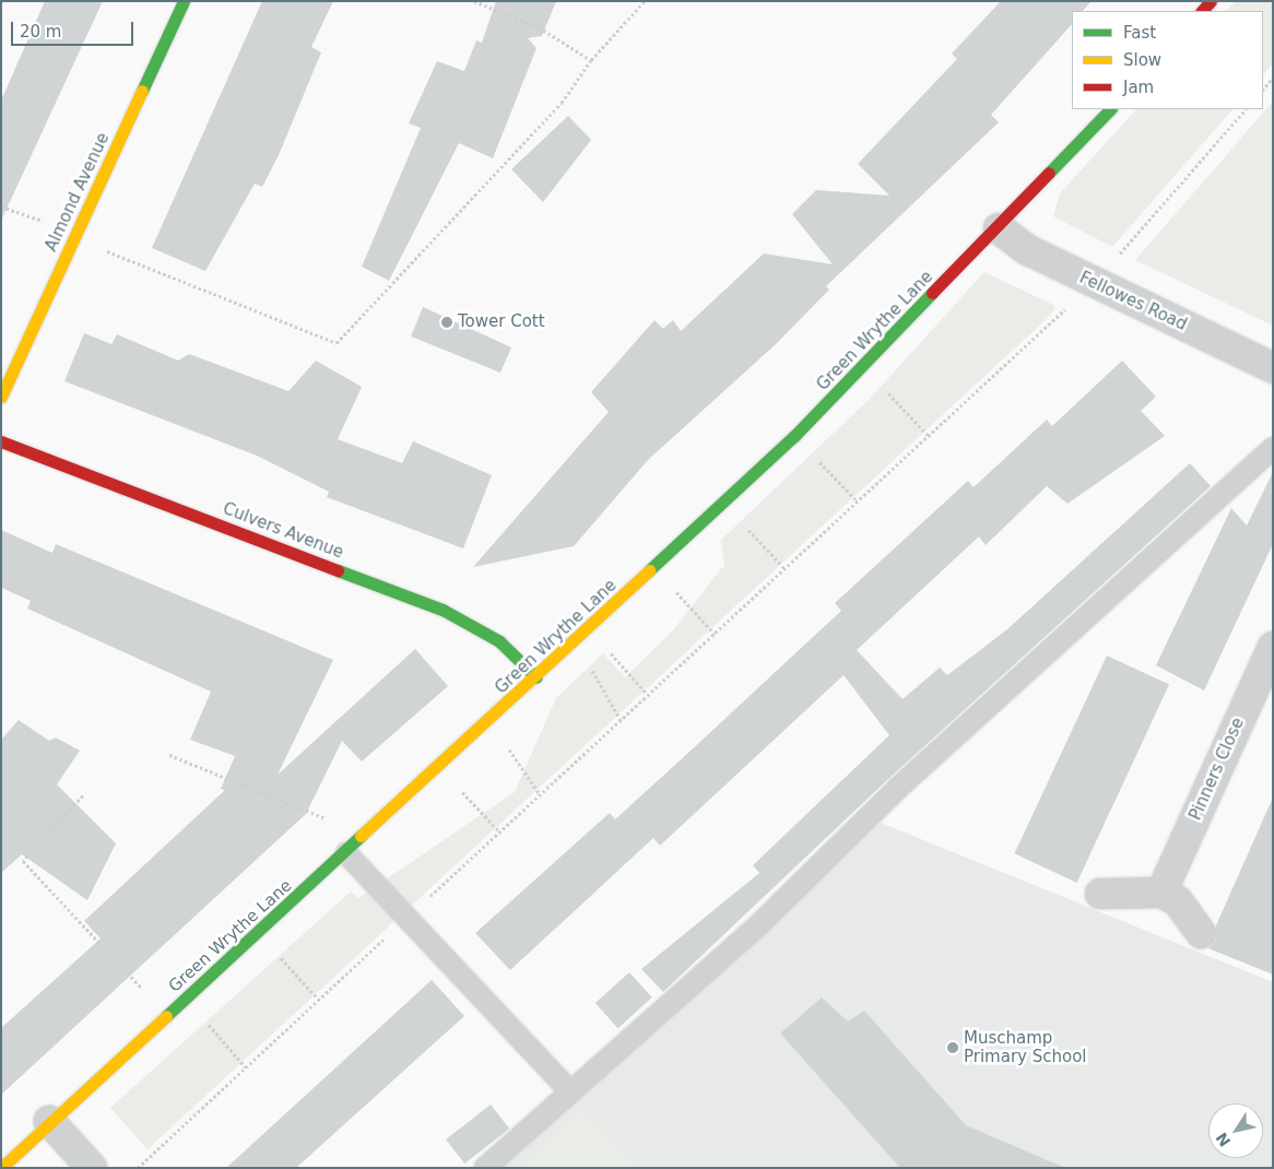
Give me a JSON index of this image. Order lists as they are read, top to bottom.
{
  "streets": {
    "street": [
      "Almond Avenue",
      "Fellowes Road",
      "Green Wrythe Lane",
      "Culvers Avenue",
      "Pinners Close"
    ]
  },
  "crossings": [
    ["Fellowes Road", "Green Wrythe Lane"],
    ["Green Wrythe Lane", "Culvers Avenue"]
  ],
  "places": ["Tower Cott", "Muschamp Primary School"],
  "legend": ["Fast", "Slow", "Jam"],
  "scale_bar": "20 m",
  "north": "bottom left"
}
